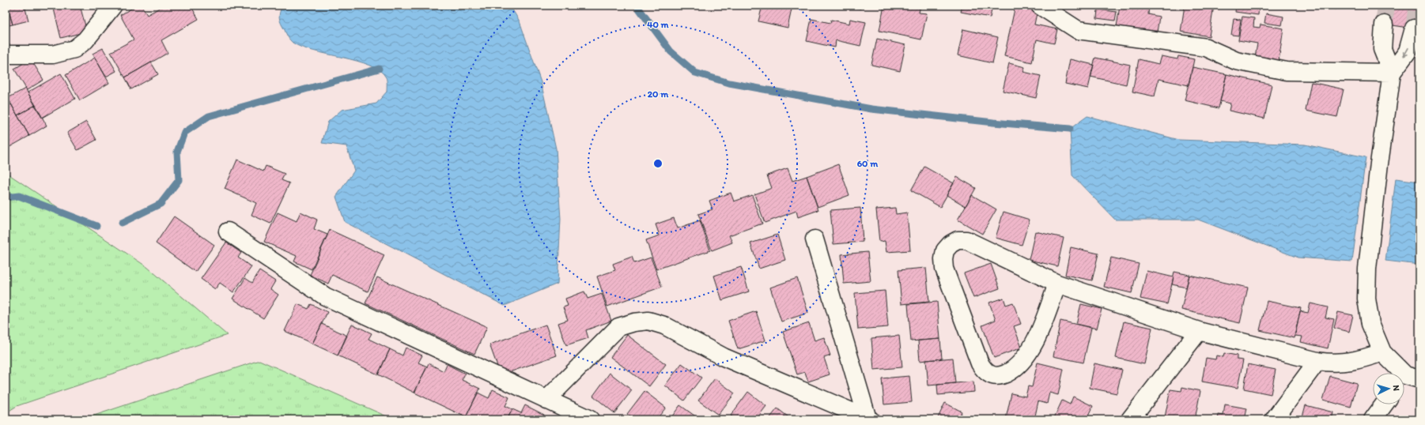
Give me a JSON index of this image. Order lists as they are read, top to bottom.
{
  "north": "right",
  "rings": ["40 m", "20 m", "60 m"]
}
